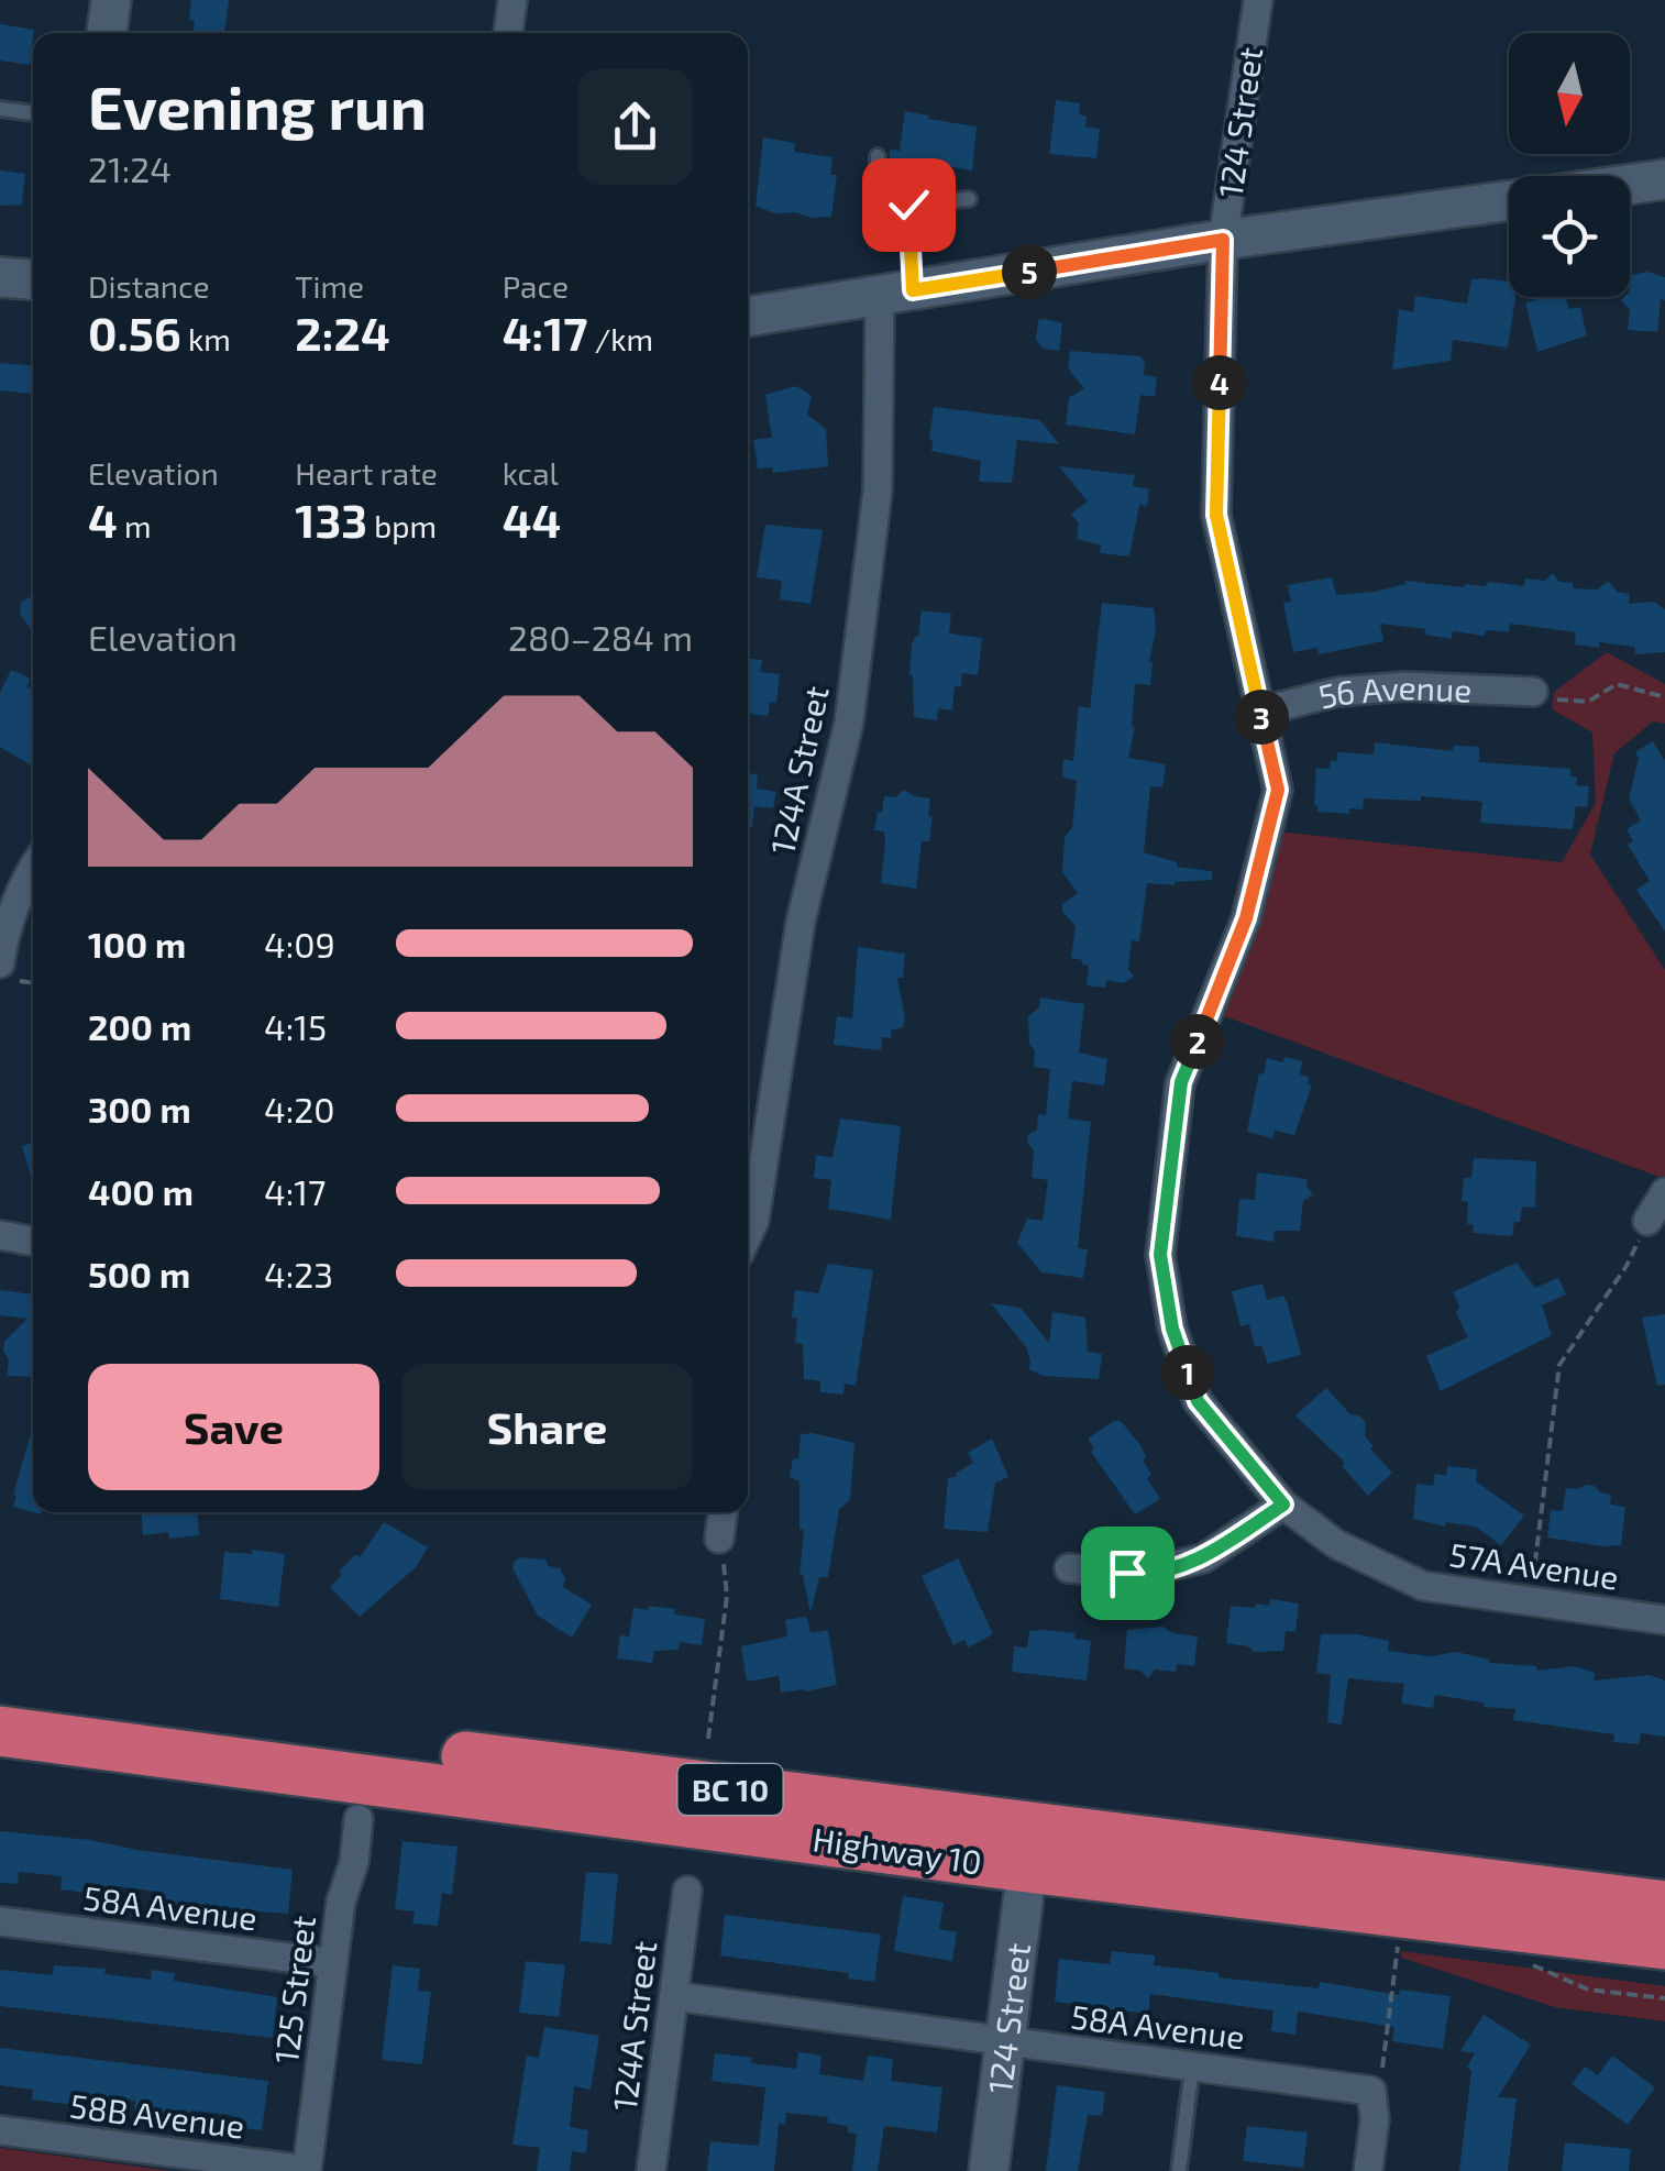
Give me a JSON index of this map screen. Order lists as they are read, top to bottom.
{
  "streets": {
    "highway": ["BC 10", "Highway 10"],
    "street": [
      "124 Street",
      "56 Avenue",
      "124A Street",
      "57A Avenue",
      "58A Avenue",
      "125 Street",
      "58B Avenue"
    ]
  },
  "crossings": [
    ["124 Street", "56 Avenue"],
    ["124 Street", "57A Avenue"],
    ["124 Street", "Highway 10"],
    ["124 Street", "58A Avenue"],
    ["124A Street", "58A Avenue"],
    ["58A Avenue", "125 Street"],
    ["125 Street", "58B Avenue"]
  ],
  "north": "bottom",
  "page": {
    "heading": ["Evening run", "21:24"],
    "stats": [
      ["Distance", "0.56 km"],
      ["Time", "2:24"],
      ["Pace", "4:17 /km"],
      ["Elevation", "4 m"],
      ["Heart rate", "133 bpm"],
      ["kcal", "44"]
    ],
    "pins": [
      "5",
      "4",
      "3",
      "2",
      "1"
    ],
    "chart": ["Elevation", "280–284 m"],
    "list": [
      {
        "name": "100 m",
        "note": "4:09"
      },
      {
        "name": "200 m",
        "note": "4:15"
      },
      {
        "name": "300 m",
        "note": "4:20"
      },
      {
        "name": "400 m",
        "note": "4:17"
      },
      {
        "name": "500 m",
        "note": "4:23"
      }
    ],
    "buttons": ["Save", "Share"]
  }
}
